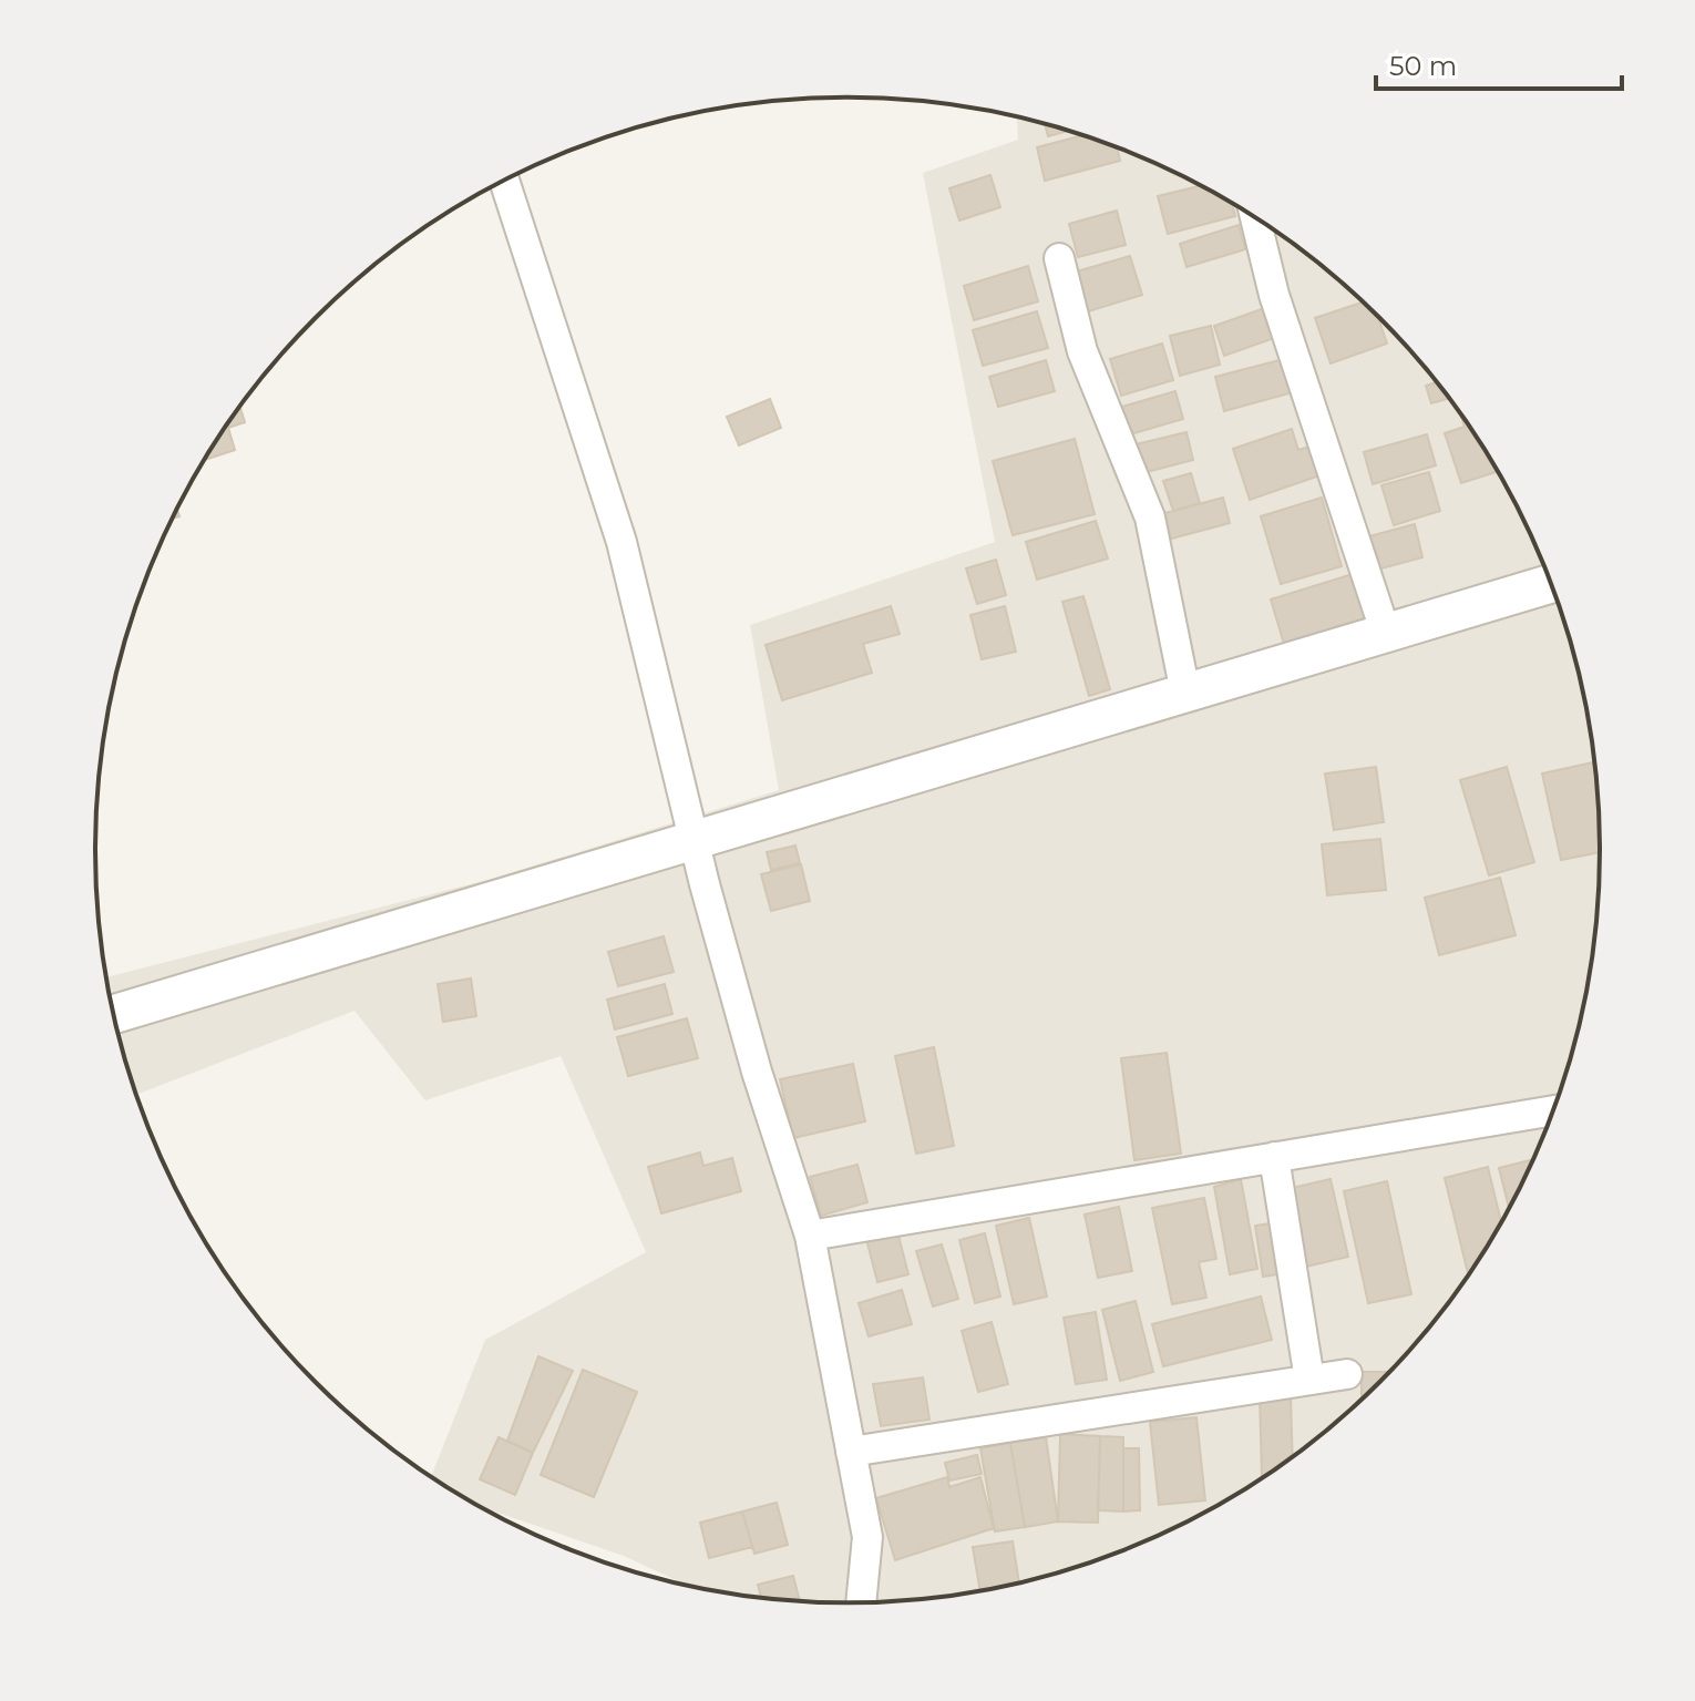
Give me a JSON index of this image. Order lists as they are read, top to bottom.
{
  "scale_bar": "50 m"
}
